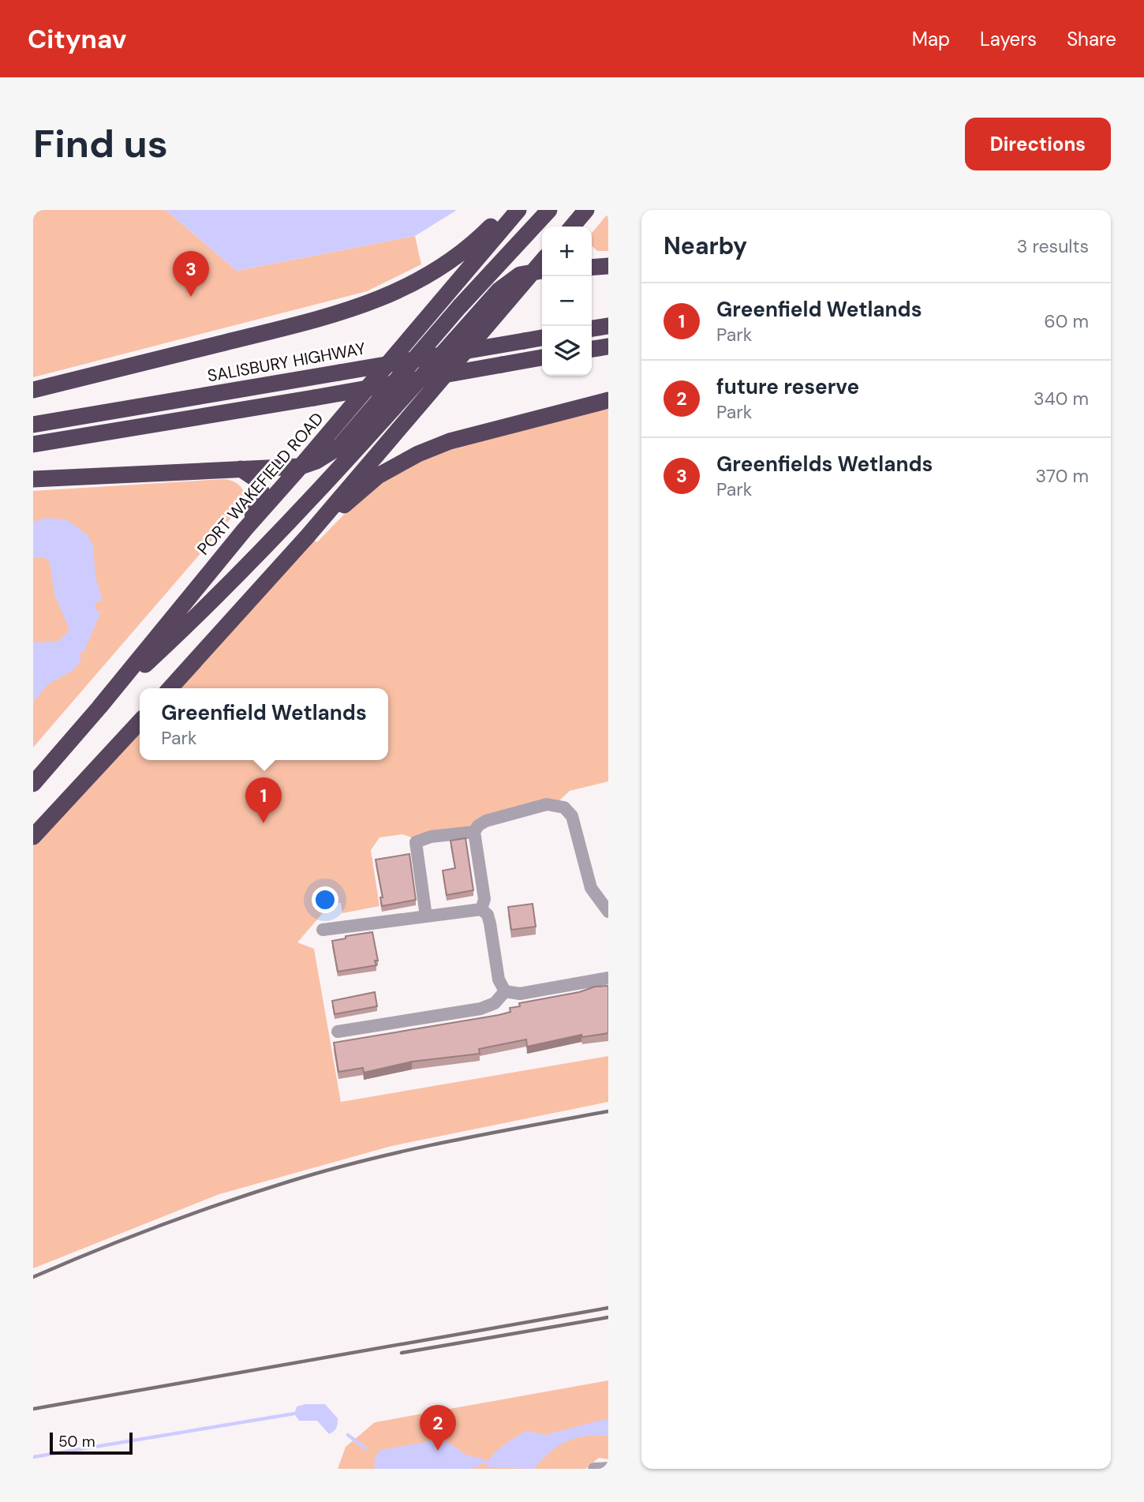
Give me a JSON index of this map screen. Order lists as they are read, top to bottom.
{
  "streets": {
    "highway": ["SALISBURY HIGHWAY", "PORT WAKEFIELD ROAD"]
  },
  "scale_bar": "50 m",
  "page": {
    "header": "Citynav",
    "nav": ["Map", "Layers", "Share"],
    "buttons": "Directions",
    "title": "Find us",
    "heading": ["Nearby", "3 results"],
    "map_buttons": ["+", "−"],
    "pins": ["3", "1", "2"],
    "list": [
      {
        "mark": "1",
        "name": "Greenfield Wetlands",
        "note": "Park",
        "value": "60 m"
      },
      {
        "mark": "2",
        "name": "future reserve",
        "note": "Park",
        "value": "340 m"
      },
      {
        "mark": "3",
        "name": "Greenfields Wetlands",
        "note": "Park",
        "value": "370 m"
      }
    ],
    "popup": ["Greenfield Wetlands", "Park"],
    "scale": "50 m"
  }
}
